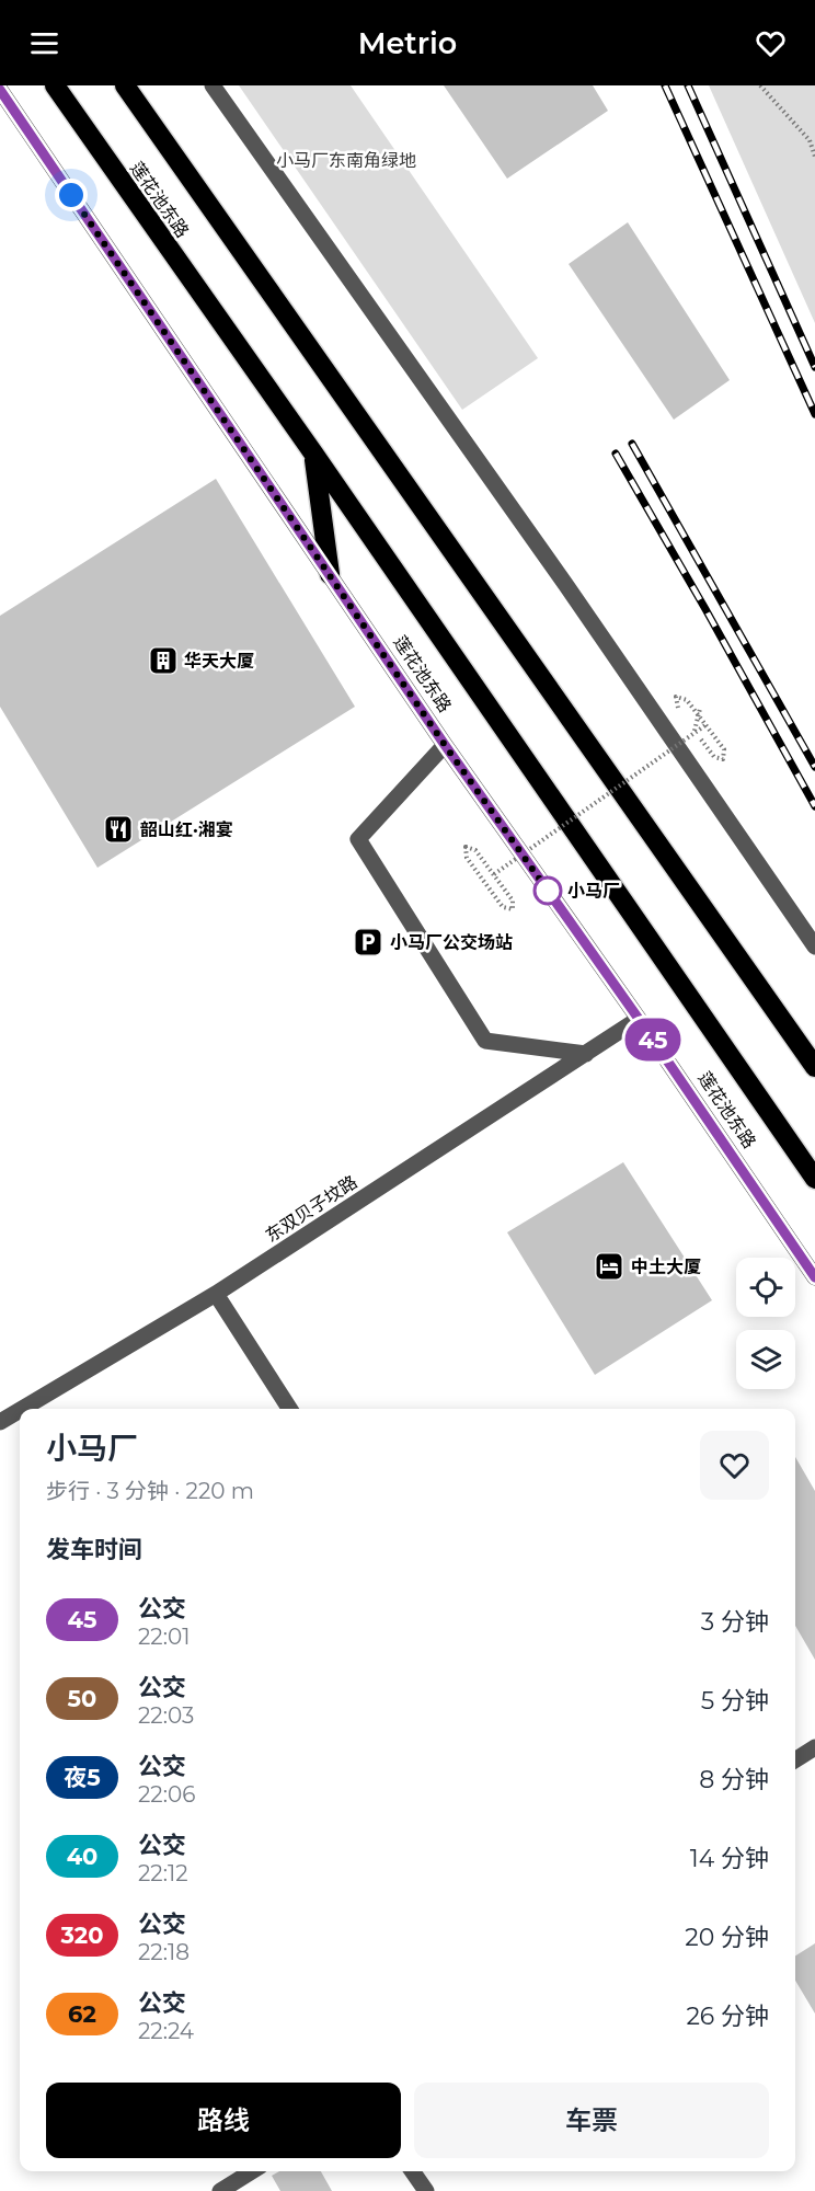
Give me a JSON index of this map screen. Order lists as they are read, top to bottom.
{
  "streets": {
    "highway": ["莲花池东路"],
    "street": ["东双贝子坟路"]
  },
  "crossings": [
    ["莲花池东路", "东双贝子坟路"]
  ],
  "parks": ["小马厂东南角绿地"],
  "places": {
    "building": ["华天大厦"],
    "restaurant": ["韶山红·湘宴"],
    "other": ["小马厂"],
    "parking": ["小马厂公交场站"],
    "hotel": ["中土大厦"]
  },
  "lines": ["bus line 45"],
  "page": {
    "header": "Metrio",
    "on_map": "45",
    "heading": [
      ["小马厂", "步行 · 3 分钟 · 220 m"],
      "发车时间"
    ],
    "list": [
      {
        "mark": "45",
        "name": "公交",
        "note": "22:01",
        "value": "3 分钟"
      },
      {
        "mark": "50",
        "name": "公交",
        "note": "22:03",
        "value": "5 分钟"
      },
      {
        "mark": "夜5",
        "name": "公交",
        "note": "22:06",
        "value": "8 分钟"
      },
      {
        "mark": "40",
        "name": "公交",
        "note": "22:12",
        "value": "14 分钟"
      },
      {
        "mark": "320",
        "name": "公交",
        "note": "22:18",
        "value": "20 分钟"
      },
      {
        "mark": "62",
        "name": "公交",
        "note": "22:24",
        "value": "26 分钟"
      }
    ],
    "buttons": ["路线", "车票"]
  }
}
